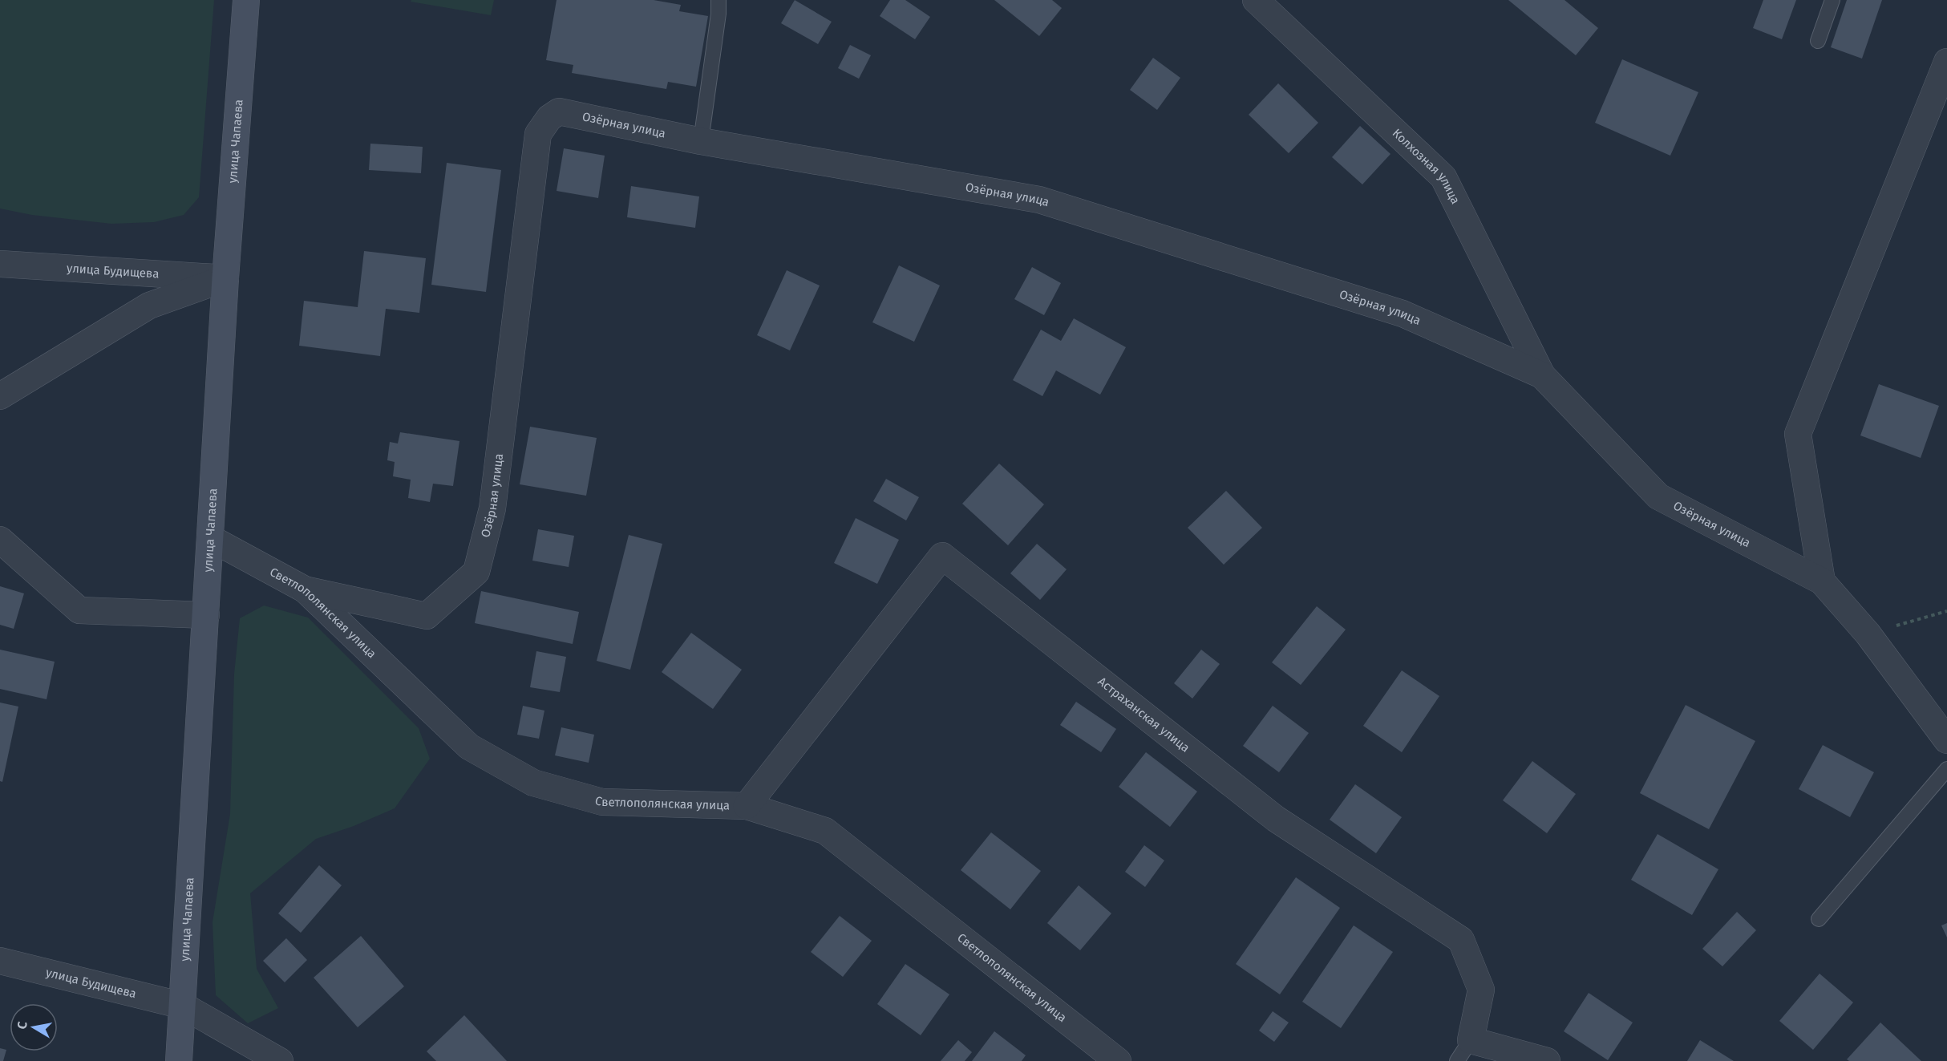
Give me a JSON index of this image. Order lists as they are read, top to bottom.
{
  "streets": {
    "main road": ["улица Чапаева"],
    "street": [
      "Озёрная улица",
      "Колхозная улица",
      "улица Будищева",
      "Светлополянская улица",
      "Астраханская улица"
    ]
  },
  "crossings": [
    ["Озёрная улица", "Колхозная улица"],
    ["Озёрная улица", "Светлополянская улица"],
    ["улица Чапаева", "улица Будищева"],
    ["улица Чапаева", "Светлополянская улица"],
    ["Светлополянская улица", "Астраханская улица"]
  ],
  "north": "left"
}
